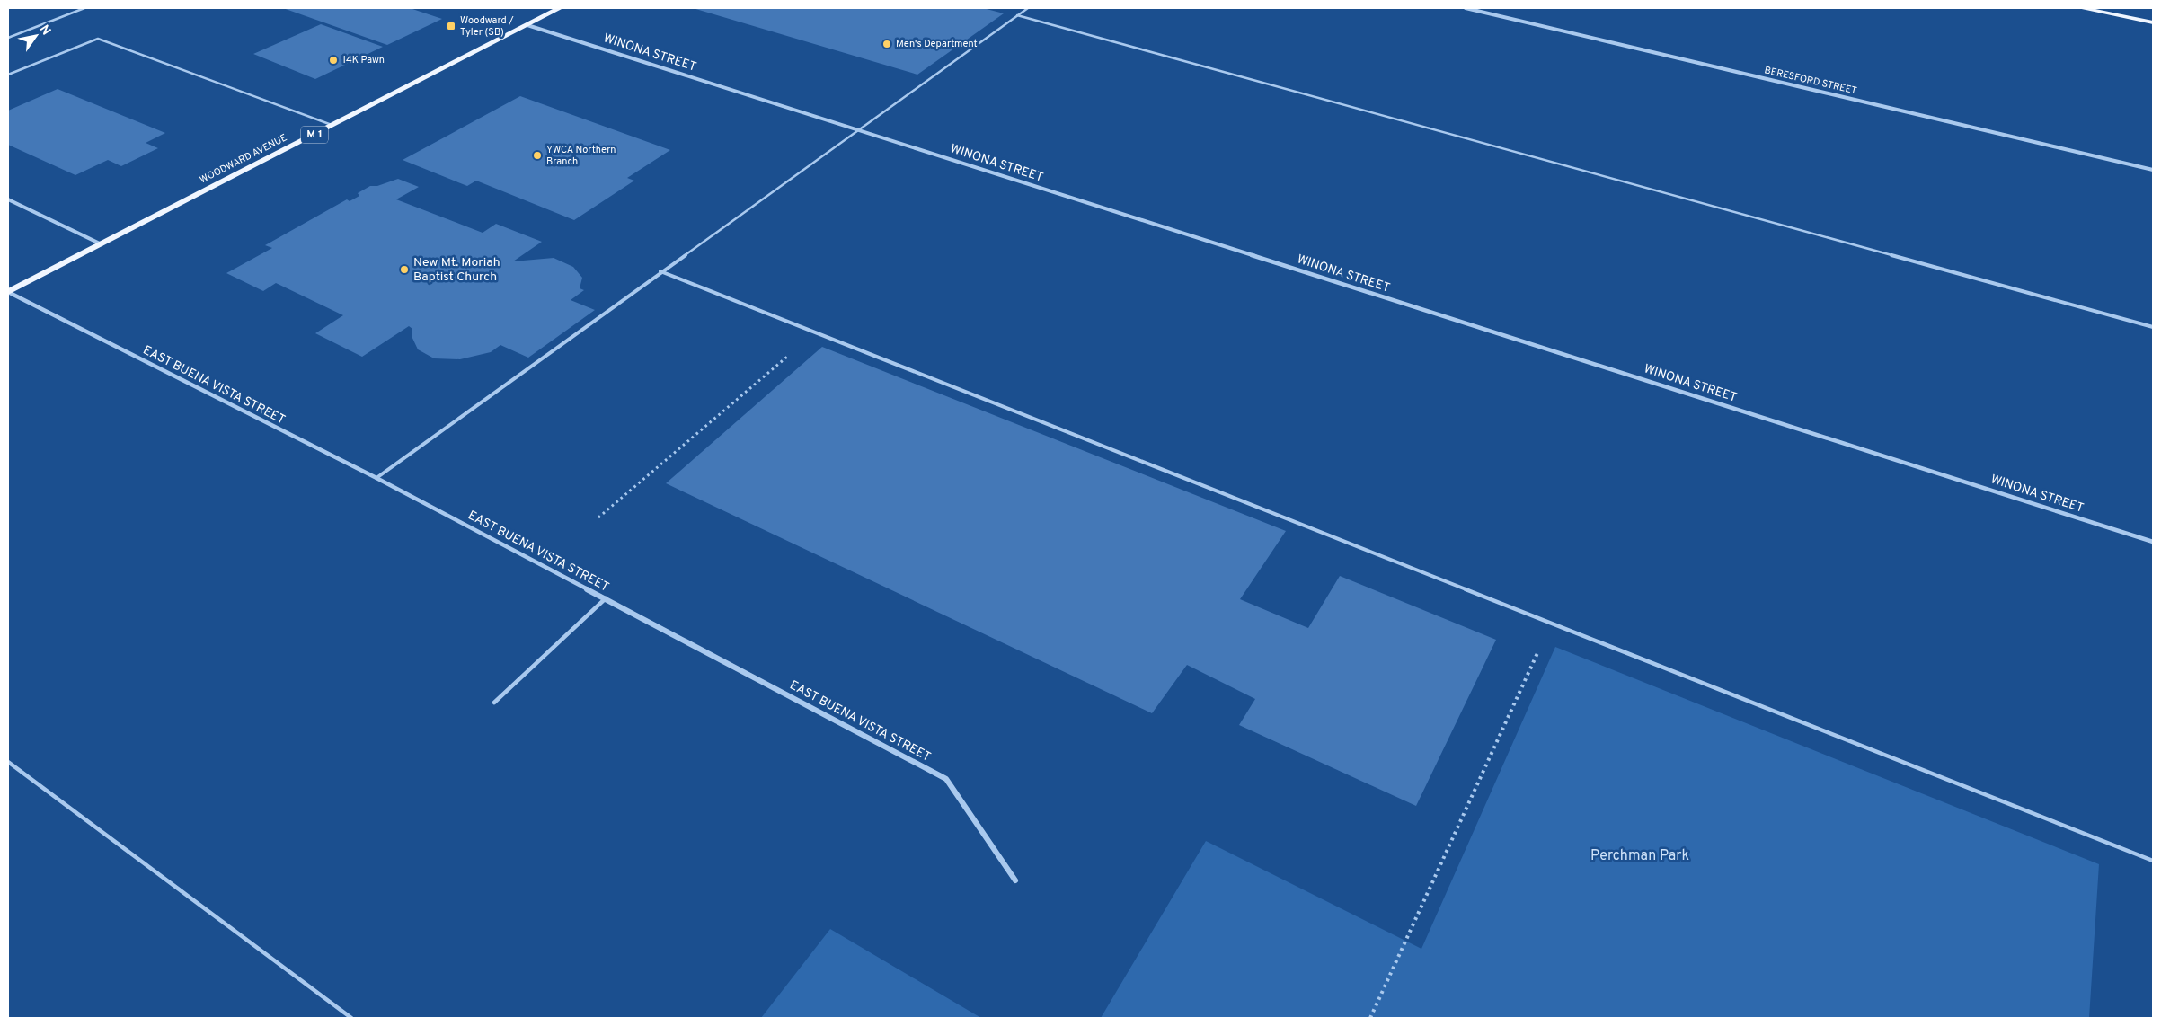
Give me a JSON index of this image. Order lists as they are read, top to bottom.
{
  "streets": {
    "main road": ["M 1", "WOODWARD AVENUE"],
    "street": ["WINONA STREET", "BERESFORD STREET", "EAST BUENA VISTA STREET"]
  },
  "crossings": [
    ["WINONA STREET", "WOODWARD AVENUE"],
    ["WOODWARD AVENUE", "EAST BUENA VISTA STREET"]
  ],
  "parks": ["Perchman Park"],
  "places": {
    "transit": ["Woodward / Tyler (SB)"],
    "other": [
      "Men's Department",
      "14K Pawn",
      "YWCA Northern Branch",
      "New Mt. Moriah Baptist Church"
    ]
  },
  "north": "top right"
}
